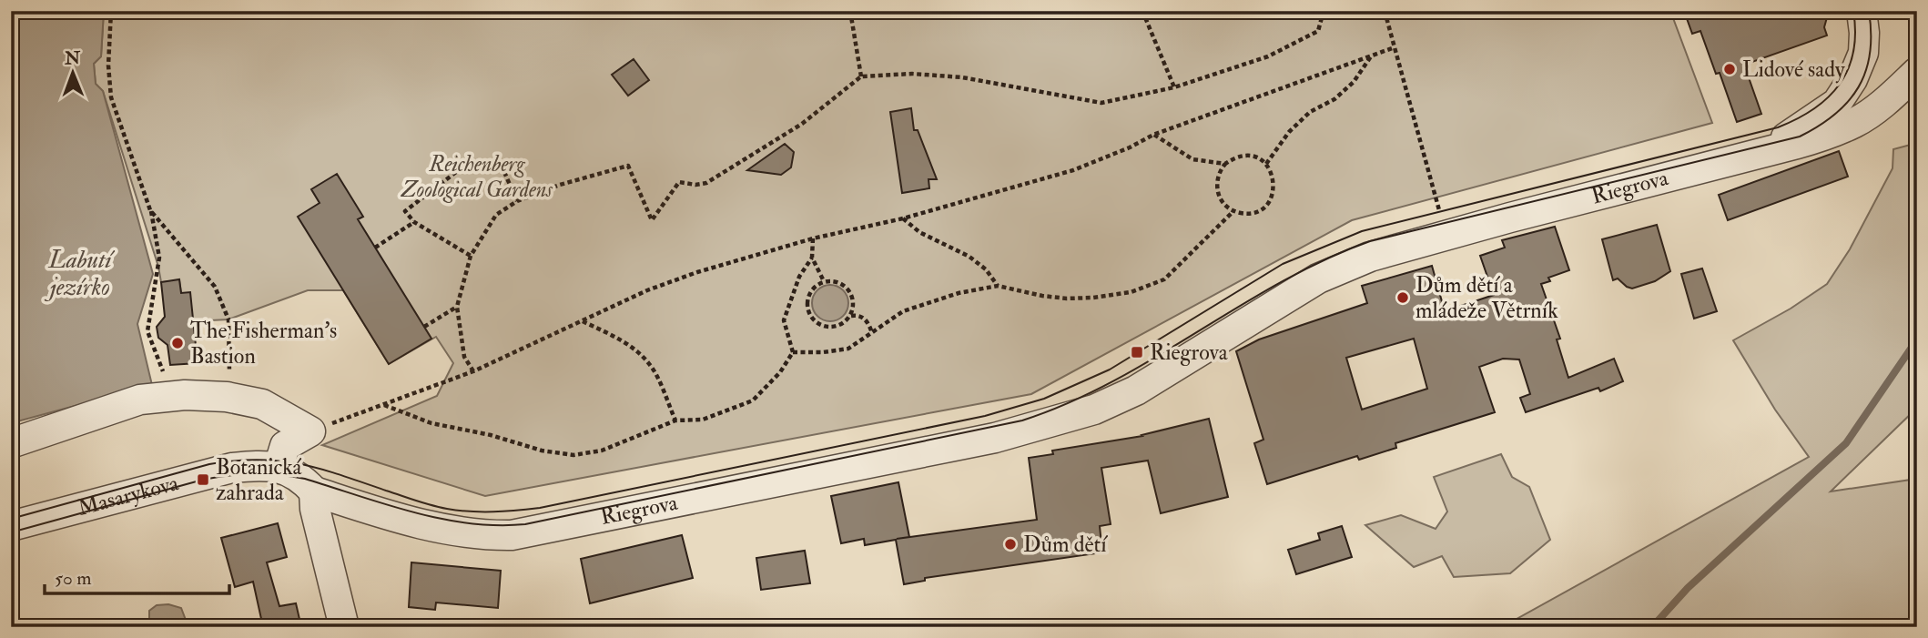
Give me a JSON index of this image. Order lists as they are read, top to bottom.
{
  "streets": {
    "street": ["Riegrova", "Masarykova"]
  },
  "crossings": [
    ["Riegrova", "Masarykova"]
  ],
  "water": ["Labutí jezírko"],
  "parks": ["Reichenberg Zoological Gardens"],
  "places": {
    "other": [
      "Lidové sady",
      "Dům dětí a mládeže Větrník",
      "The Fisherman's Bastion",
      "Dům dětí"
    ],
    "transit": ["Riegrova", "Botanická zahrada"]
  },
  "scale_bar": "50 m",
  "north": "top"
}
